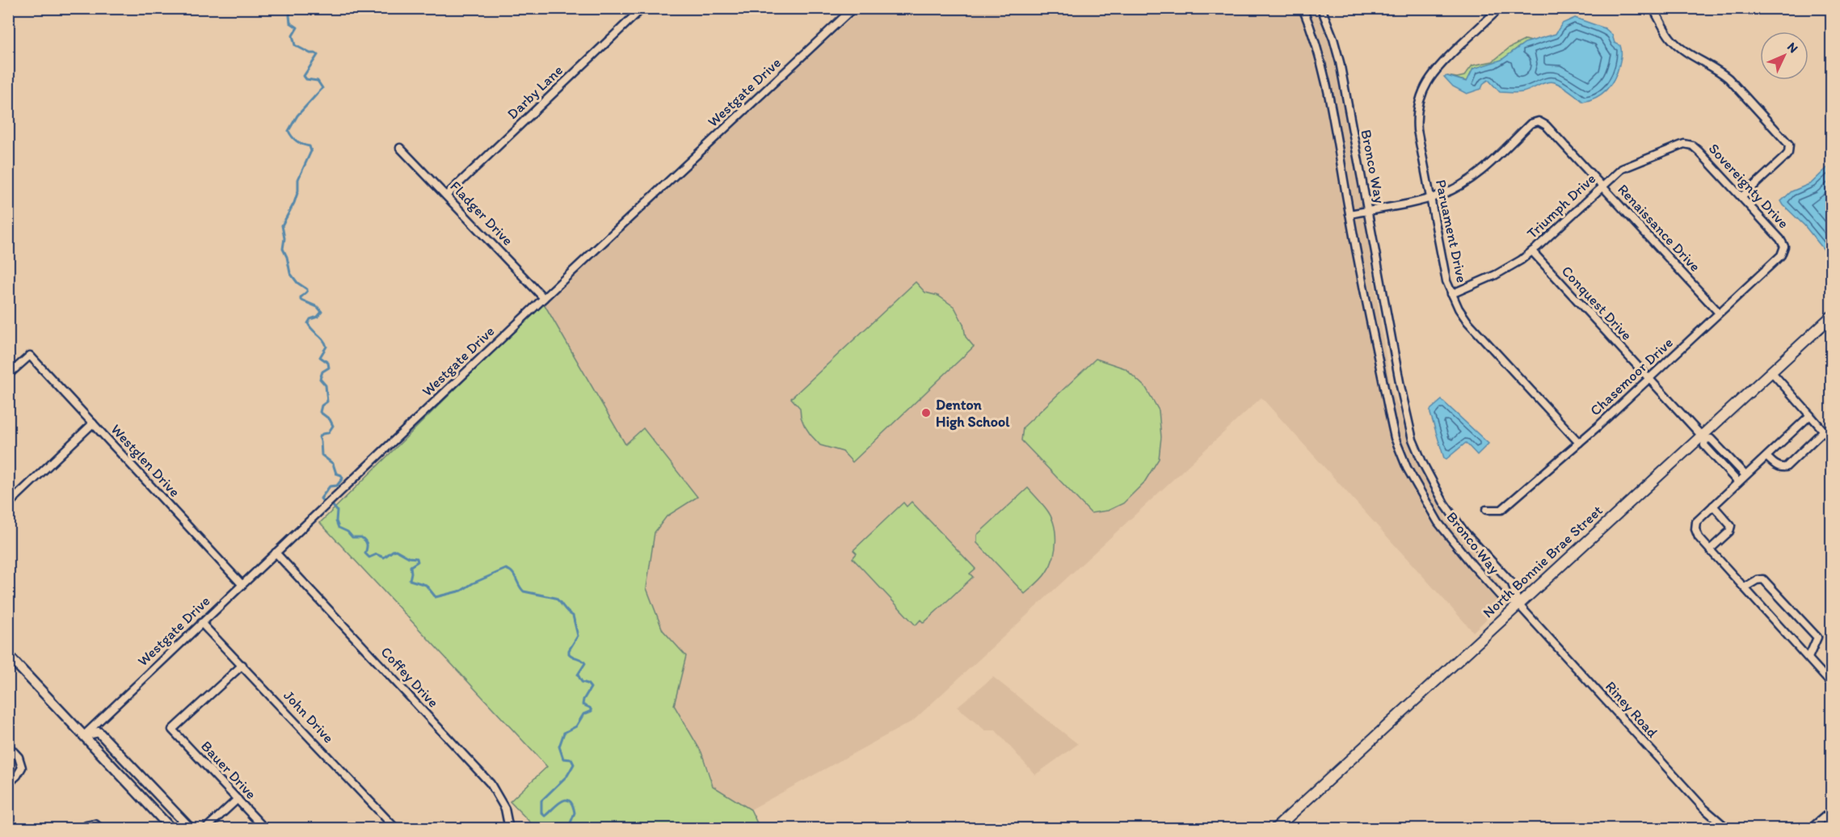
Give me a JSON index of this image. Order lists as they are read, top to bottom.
{
  "streets": {
    "main road": ["North Bonnie Brae Street"],
    "street": [
      "Darby Lane",
      "Westgate Drive",
      "Bronco Way",
      "Sovereignty Drive",
      "Triumph Drive",
      "Fladger Drive",
      "Renaissance Drive",
      "Paruament Drive",
      "Conquest Drive",
      "Chasemoor Drive",
      "Westglen Drive",
      "Coffey Drive",
      "Riney Road",
      "John Drive",
      "Bauer Drive"
    ]
  },
  "crossings": [
    ["Darby Lane", "Fladger Drive"],
    ["Westgate Drive", "Fladger Drive"],
    ["Westgate Drive", "Westglen Drive"],
    ["Westgate Drive", "Coffey Drive"],
    ["Westgate Drive", "John Drive"],
    ["Bronco Way", "North Bonnie Brae Street"],
    ["Bronco Way", "Riney Road"],
    ["Sovereignty Drive", "Triumph Drive"],
    ["Sovereignty Drive", "Chasemoor Drive"],
    ["Triumph Drive", "Renaissance Drive"],
    ["Triumph Drive", "Paruament Drive"],
    ["Triumph Drive", "Conquest Drive"],
    ["Renaissance Drive", "Paruament Drive"],
    ["Renaissance Drive", "Chasemoor Drive"],
    ["Paruament Drive", "Chasemoor Drive"],
    ["Conquest Drive", "Chasemoor Drive"],
    ["Conquest Drive", "North Bonnie Brae Street"],
    ["North Bonnie Brae Street", "Riney Road"],
    ["John Drive", "Bauer Drive"]
  ],
  "places": ["Denton High School"],
  "north": "top right"
}
